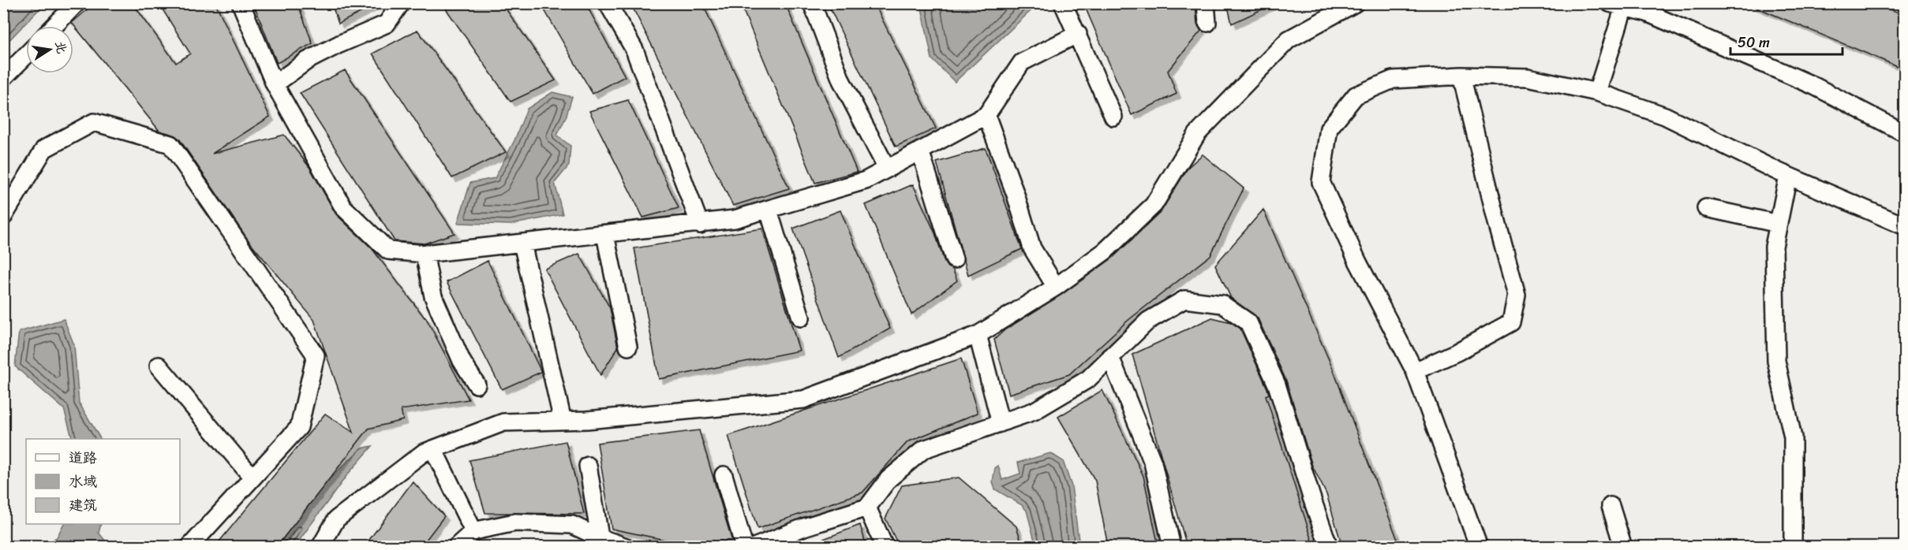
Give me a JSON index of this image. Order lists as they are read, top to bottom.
{
  "legend": ["道路", "水域", "建筑"],
  "scale_bar": "50 m",
  "north": "right"
}
